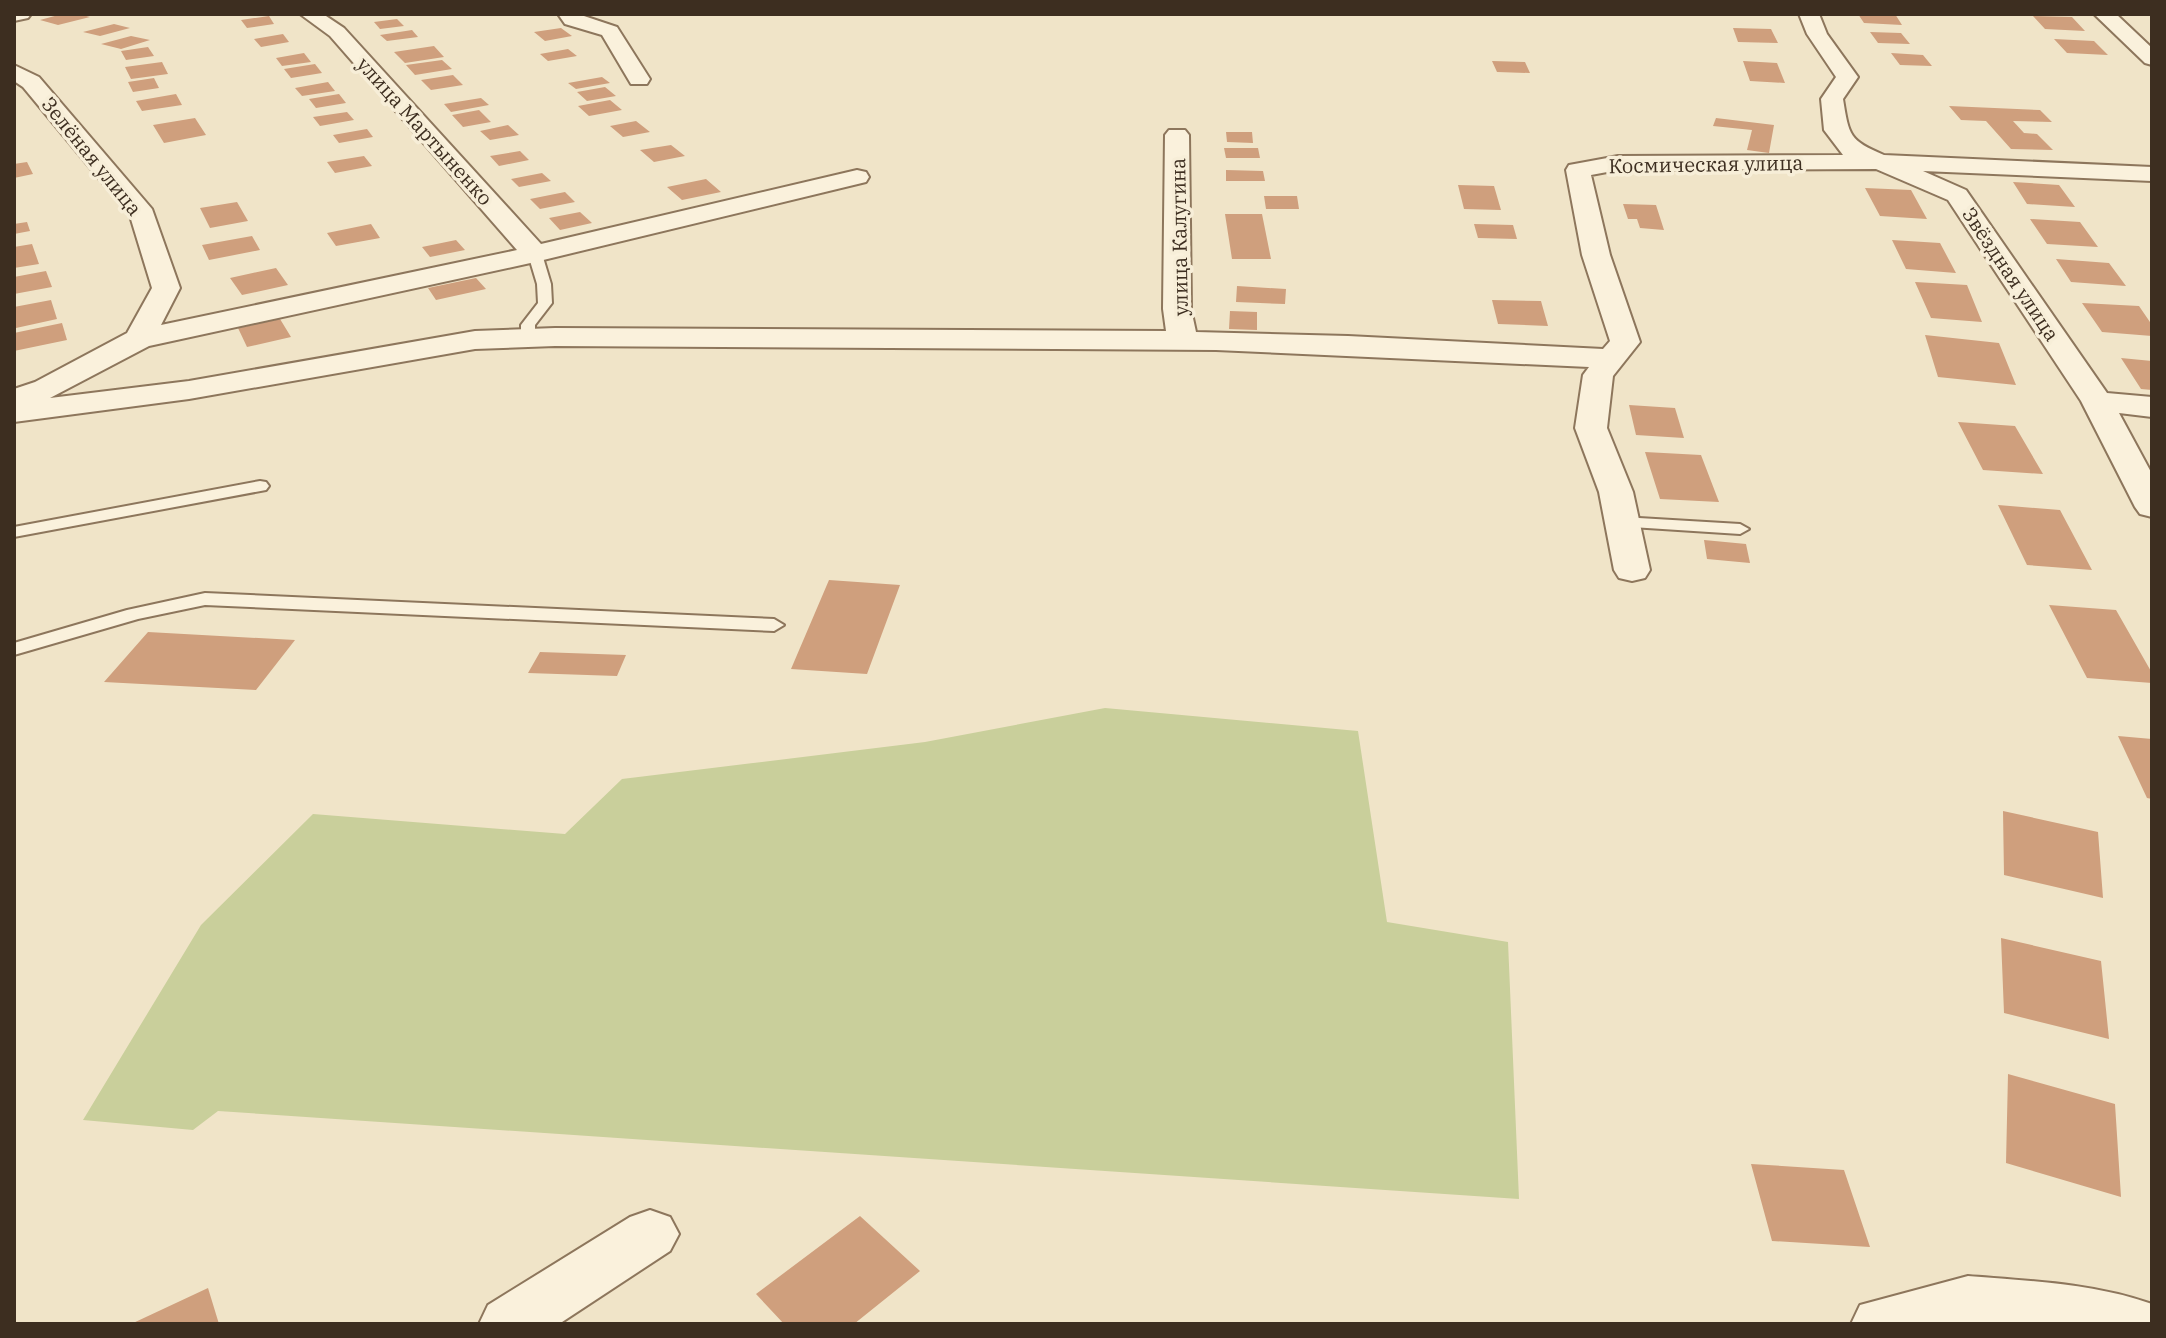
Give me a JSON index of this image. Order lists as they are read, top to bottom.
{
  "streets": {
    "street": [
      "улица Мартыненко",
      "Зелёная улица",
      "Космическая улица",
      "улица Калугина",
      "Звёздная улица"
    ]
  },
  "crossings": [
    ["Космическая улица", "Звёздная улица"]
  ]
}
